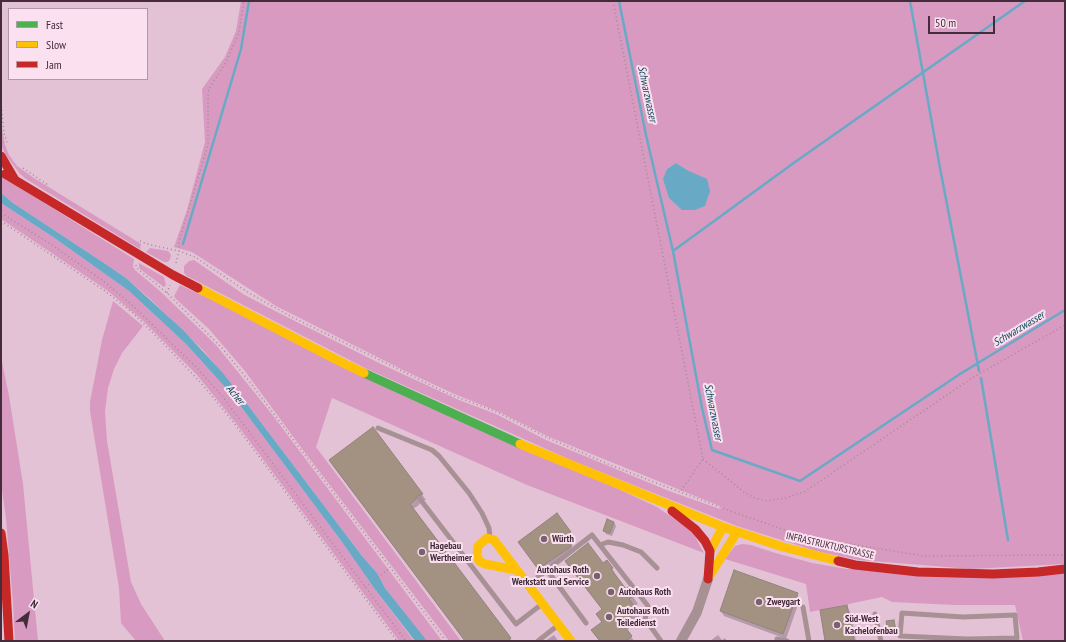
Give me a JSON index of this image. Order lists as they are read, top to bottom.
{
  "streets": {
    "street": ["INFRASTRUKTURSTRASSE"]
  },
  "water": ["Schwarzwasser", "Acher"],
  "places": [
    "Würth",
    "Hagebau Wertheimer",
    "Autohaus Roth Werkstatt und Service",
    "Autohaus Roth",
    "Zweygart",
    "Autohaus Roth Teiledienst",
    "Süd-West Kachelofenbau"
  ],
  "legend": ["Fast", "Slow", "Jam"],
  "scale_bar": "50 m",
  "north": "top right"
}
